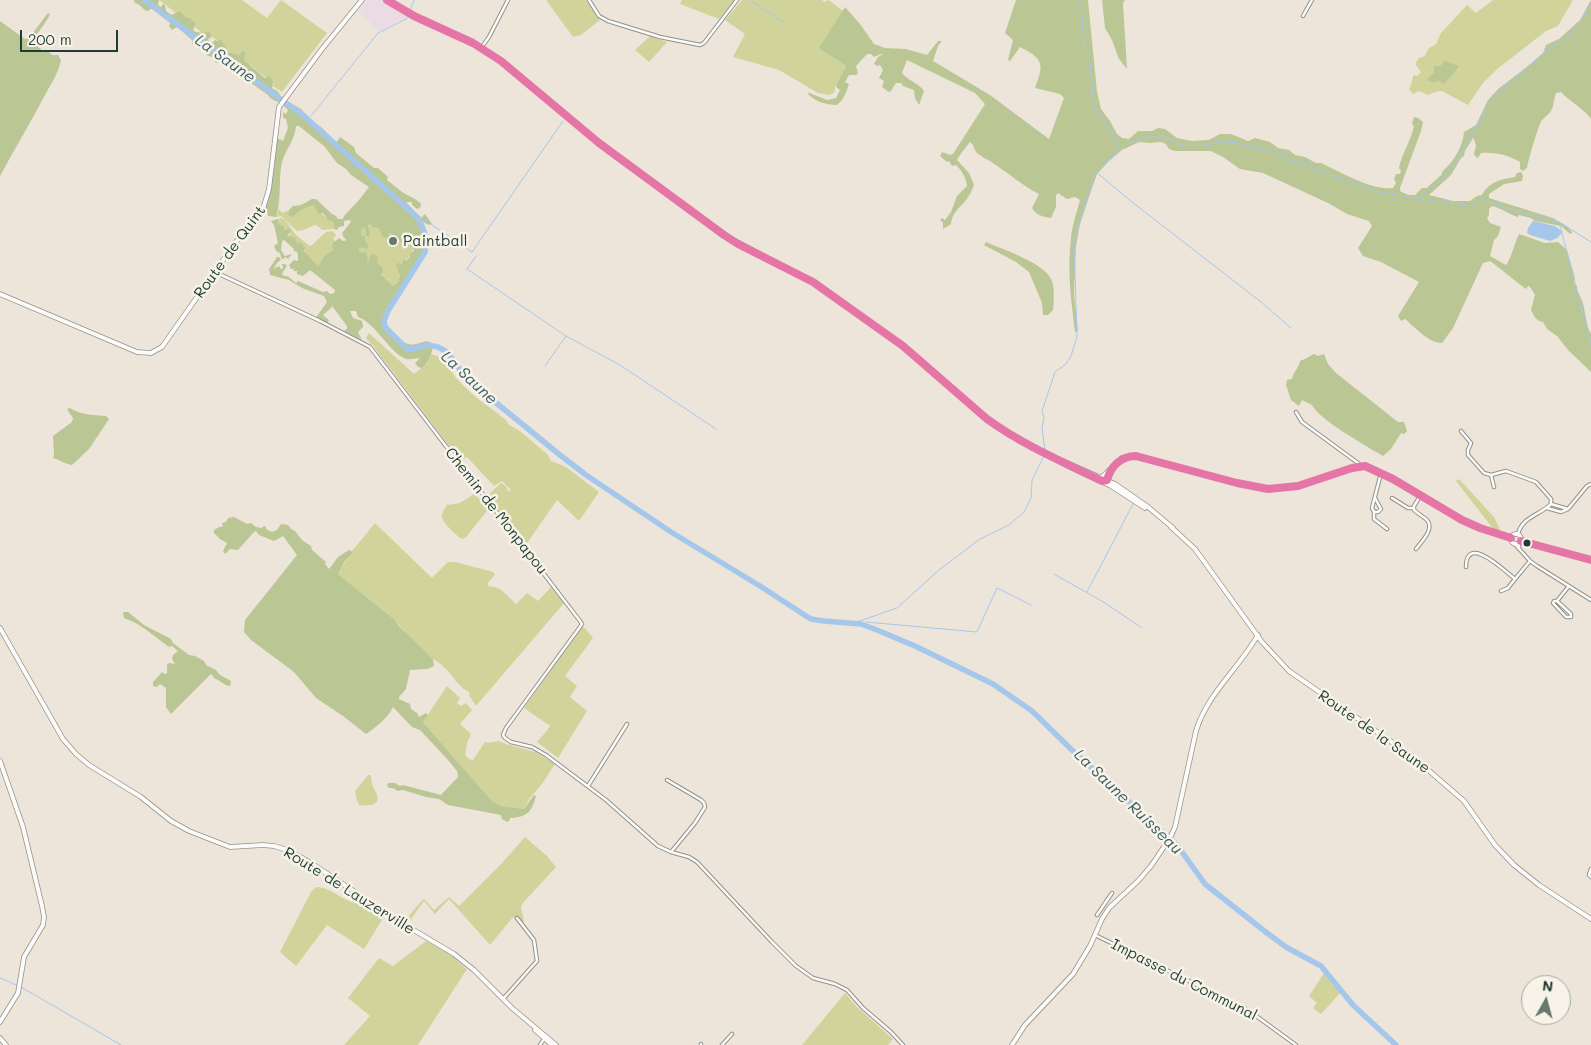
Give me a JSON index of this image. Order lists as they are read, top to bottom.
{
  "streets": {
    "street": [
      "Route de Quint",
      "Chemin de Monpapou",
      "Route de la Saune",
      "Route de Lauzerville",
      "Impasse du Communal"
    ]
  },
  "crossings": [
    ["Route de Quint", "Chemin de Monpapou"]
  ],
  "water": ["La Saune", "La Saune Ruisseau"],
  "places": ["Paintball"],
  "scale_bar": "200 m",
  "north": "top"
}
